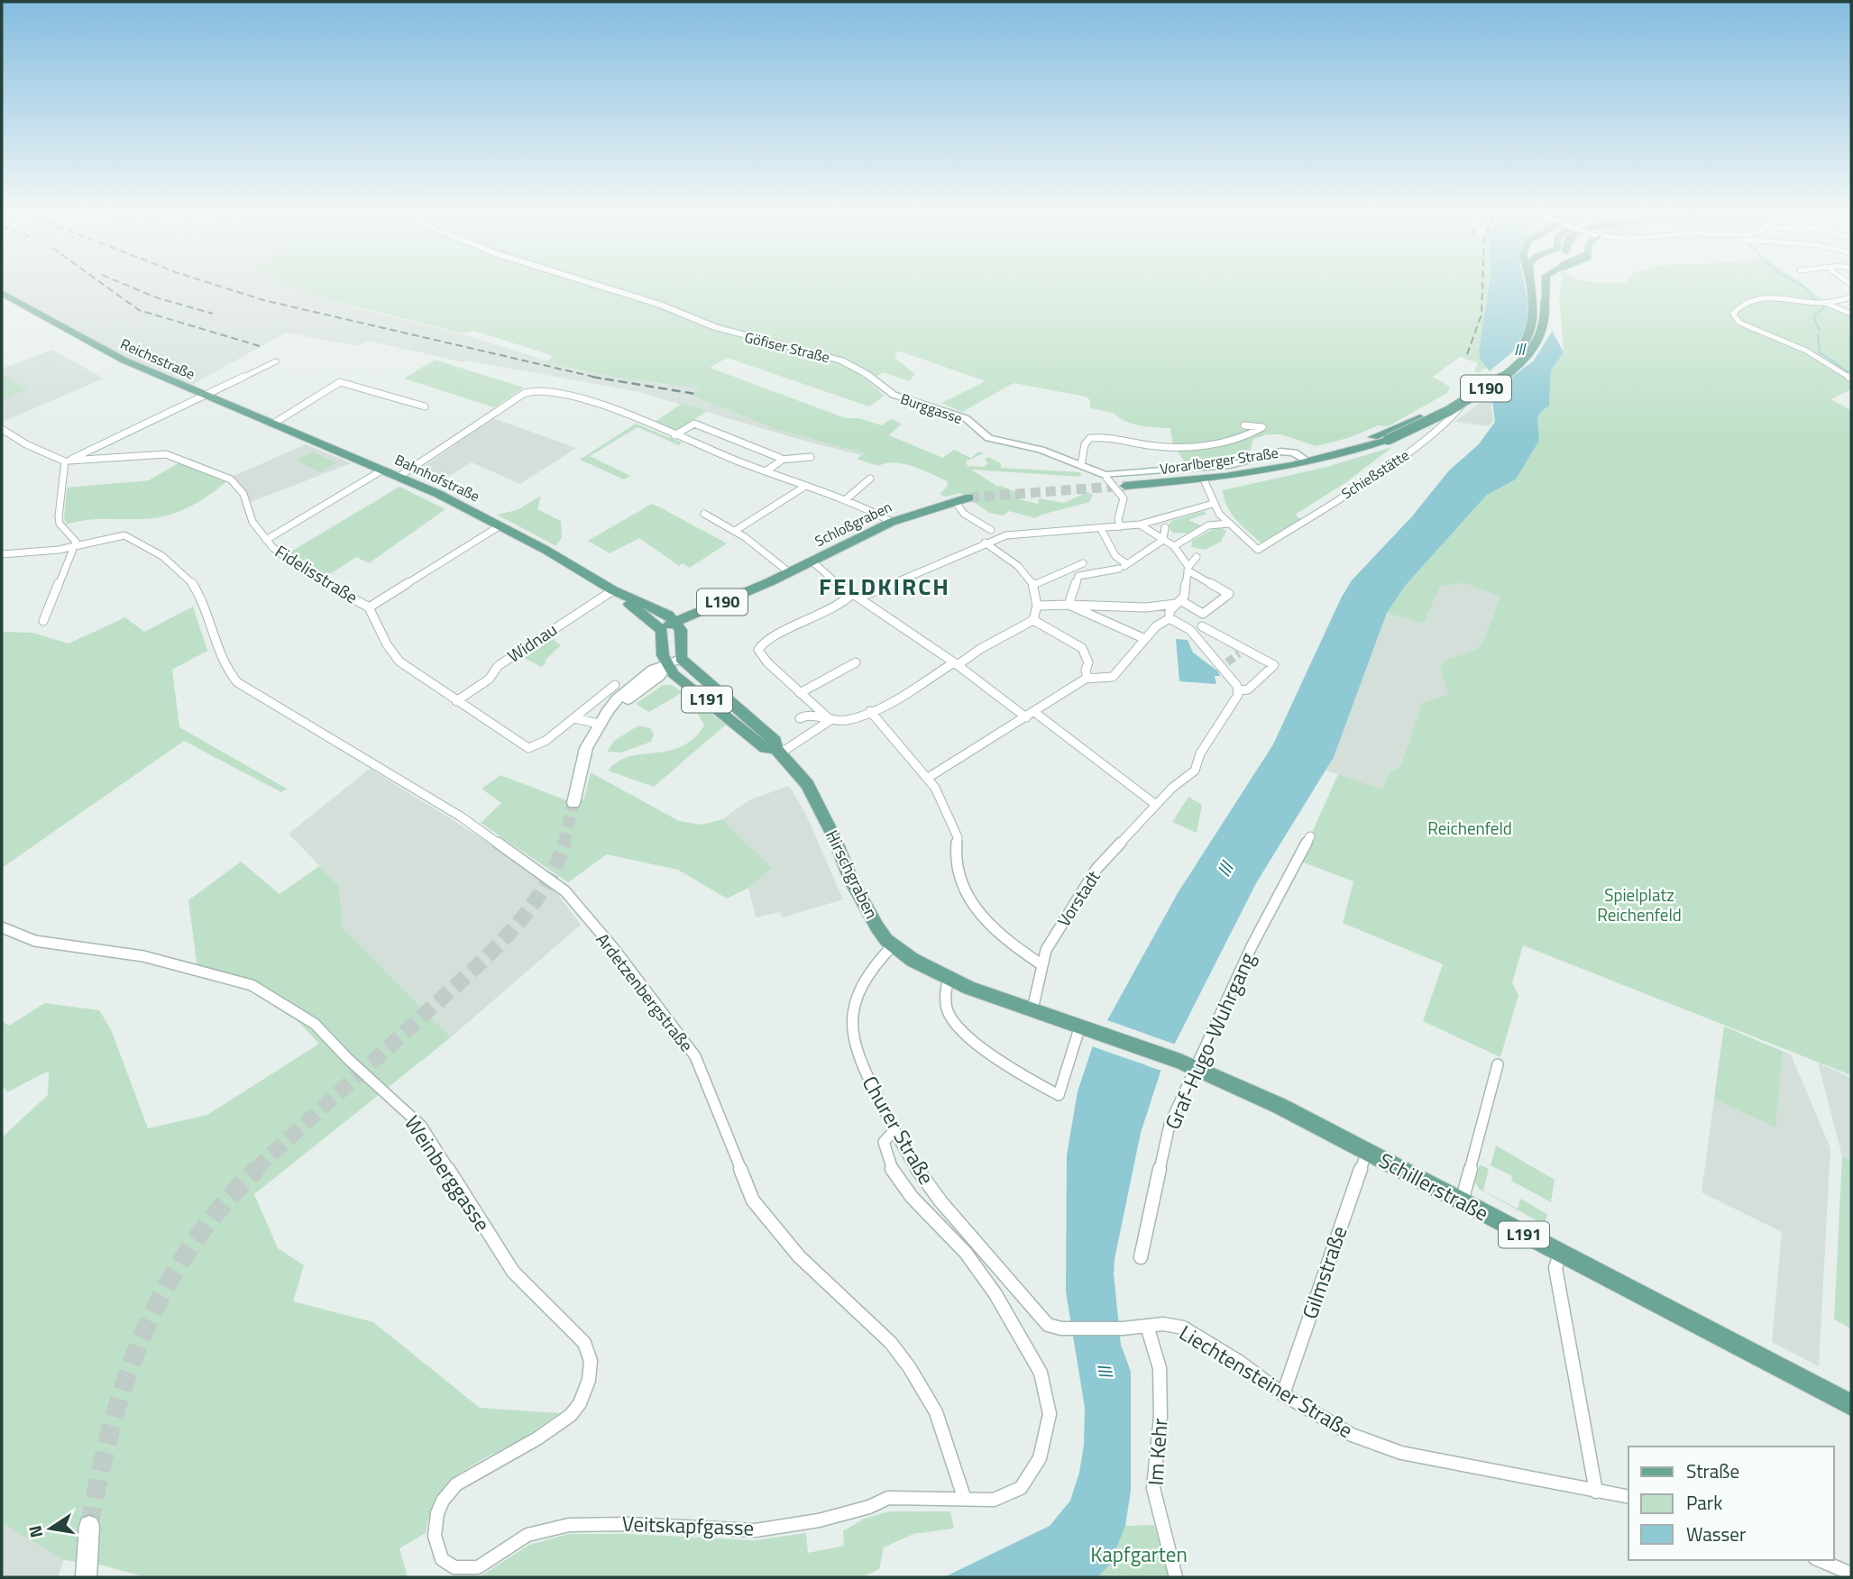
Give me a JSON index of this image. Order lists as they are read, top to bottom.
{
  "streets": {
    "main road": [
      "Göfiser Straße",
      "Reichsstraße",
      "L190",
      "Burggasse",
      "Vorarlberger Straße",
      "Bahnhofstraße",
      "Schloßgraben",
      "L191",
      "Hirschgraben",
      "Schillerstraße"
    ],
    "street": [
      "Schießstätte",
      "Fidelisstraße",
      "Widnau",
      "Vorstadt",
      "Ardetzenbergstraße",
      "Graf-Hugo-Wuhrgang",
      "Churer Straße",
      "Weinberggasse",
      "Gilmstraße",
      "Liechtensteiner Straße",
      "Im Kehr",
      "Veitskapfgasse"
    ]
  },
  "crossings": [
    ["Göfiser Straße", "Burggasse"],
    ["Reichsstraße", "Bahnhofstraße"],
    ["L190", "Schloßgraben"],
    ["Burggasse", "Vorarlberger Straße"],
    ["Bahnhofstraße", "Schloßgraben"],
    ["Bahnhofstraße", "Widnau"],
    ["Bahnhofstraße", "L191"],
    ["Schloßgraben", "L191"],
    ["Fidelisstraße", "Widnau"],
    ["L191", "Hirschgraben"],
    ["L191", "Graf-Hugo-Wuhrgang"],
    ["L191", "Schillerstraße"],
    ["Hirschgraben", "Vorstadt"],
    ["Hirschgraben", "Churer Straße"],
    ["Ardetzenbergstraße", "Veitskapfgasse"],
    ["Graf-Hugo-Wuhrgang", "Schillerstraße"],
    ["Churer Straße", "Liechtensteiner Straße"],
    ["Weinberggasse", "Veitskapfgasse"],
    ["Schillerstraße", "Gilmstraße"],
    ["Gilmstraße", "Liechtensteiner Straße"],
    ["Liechtensteiner Straße", "Im Kehr"]
  ],
  "districts": ["FELDKIRCH"],
  "water": ["Ill"],
  "parks": ["Reichenfeld", "Spielplatz Reichenfeld", "Kapfgarten"],
  "legend": ["Straße", "Park", "Wasser"],
  "north": "left"
}
